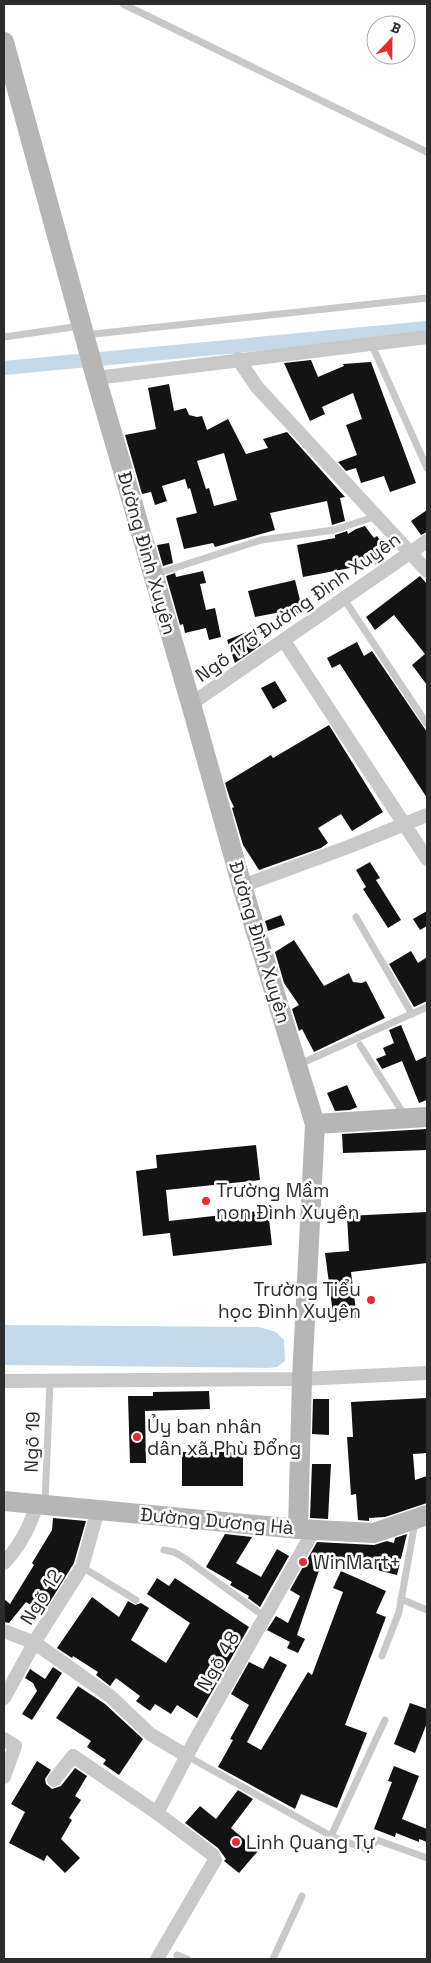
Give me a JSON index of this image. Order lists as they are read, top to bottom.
{
  "streets": {
    "street": [
      "Đường Đình Xuyên",
      "Ngõ 175 Đường Đình Xuyên",
      "Đường Dương Hà",
      "Ngõ 12",
      "Ngõ 48"
    ],
    "lane": ["Ngõ 19"]
  },
  "crossings": [
    ["Đường Đình Xuyên", "Ngõ 175 Đường Đình Xuyên"],
    ["Đường Đình Xuyên", "Đường Dương Hà"],
    ["Đường Đình Xuyên", "Ngõ 48"],
    ["Ngõ 19", "Đường Dương Hà"],
    ["Đường Dương Hà", "Ngõ 12"],
    ["Đường Dương Hà", "Ngõ 48"]
  ],
  "places": [
    "Trường Mầm non Đình Xuyên",
    "Trường Tiểu học Đình Xuyên",
    "Ủy ban nhân dân xã Phù Đổng",
    "WinMart+",
    "Linh Quang Tự"
  ],
  "north": "top"
}
